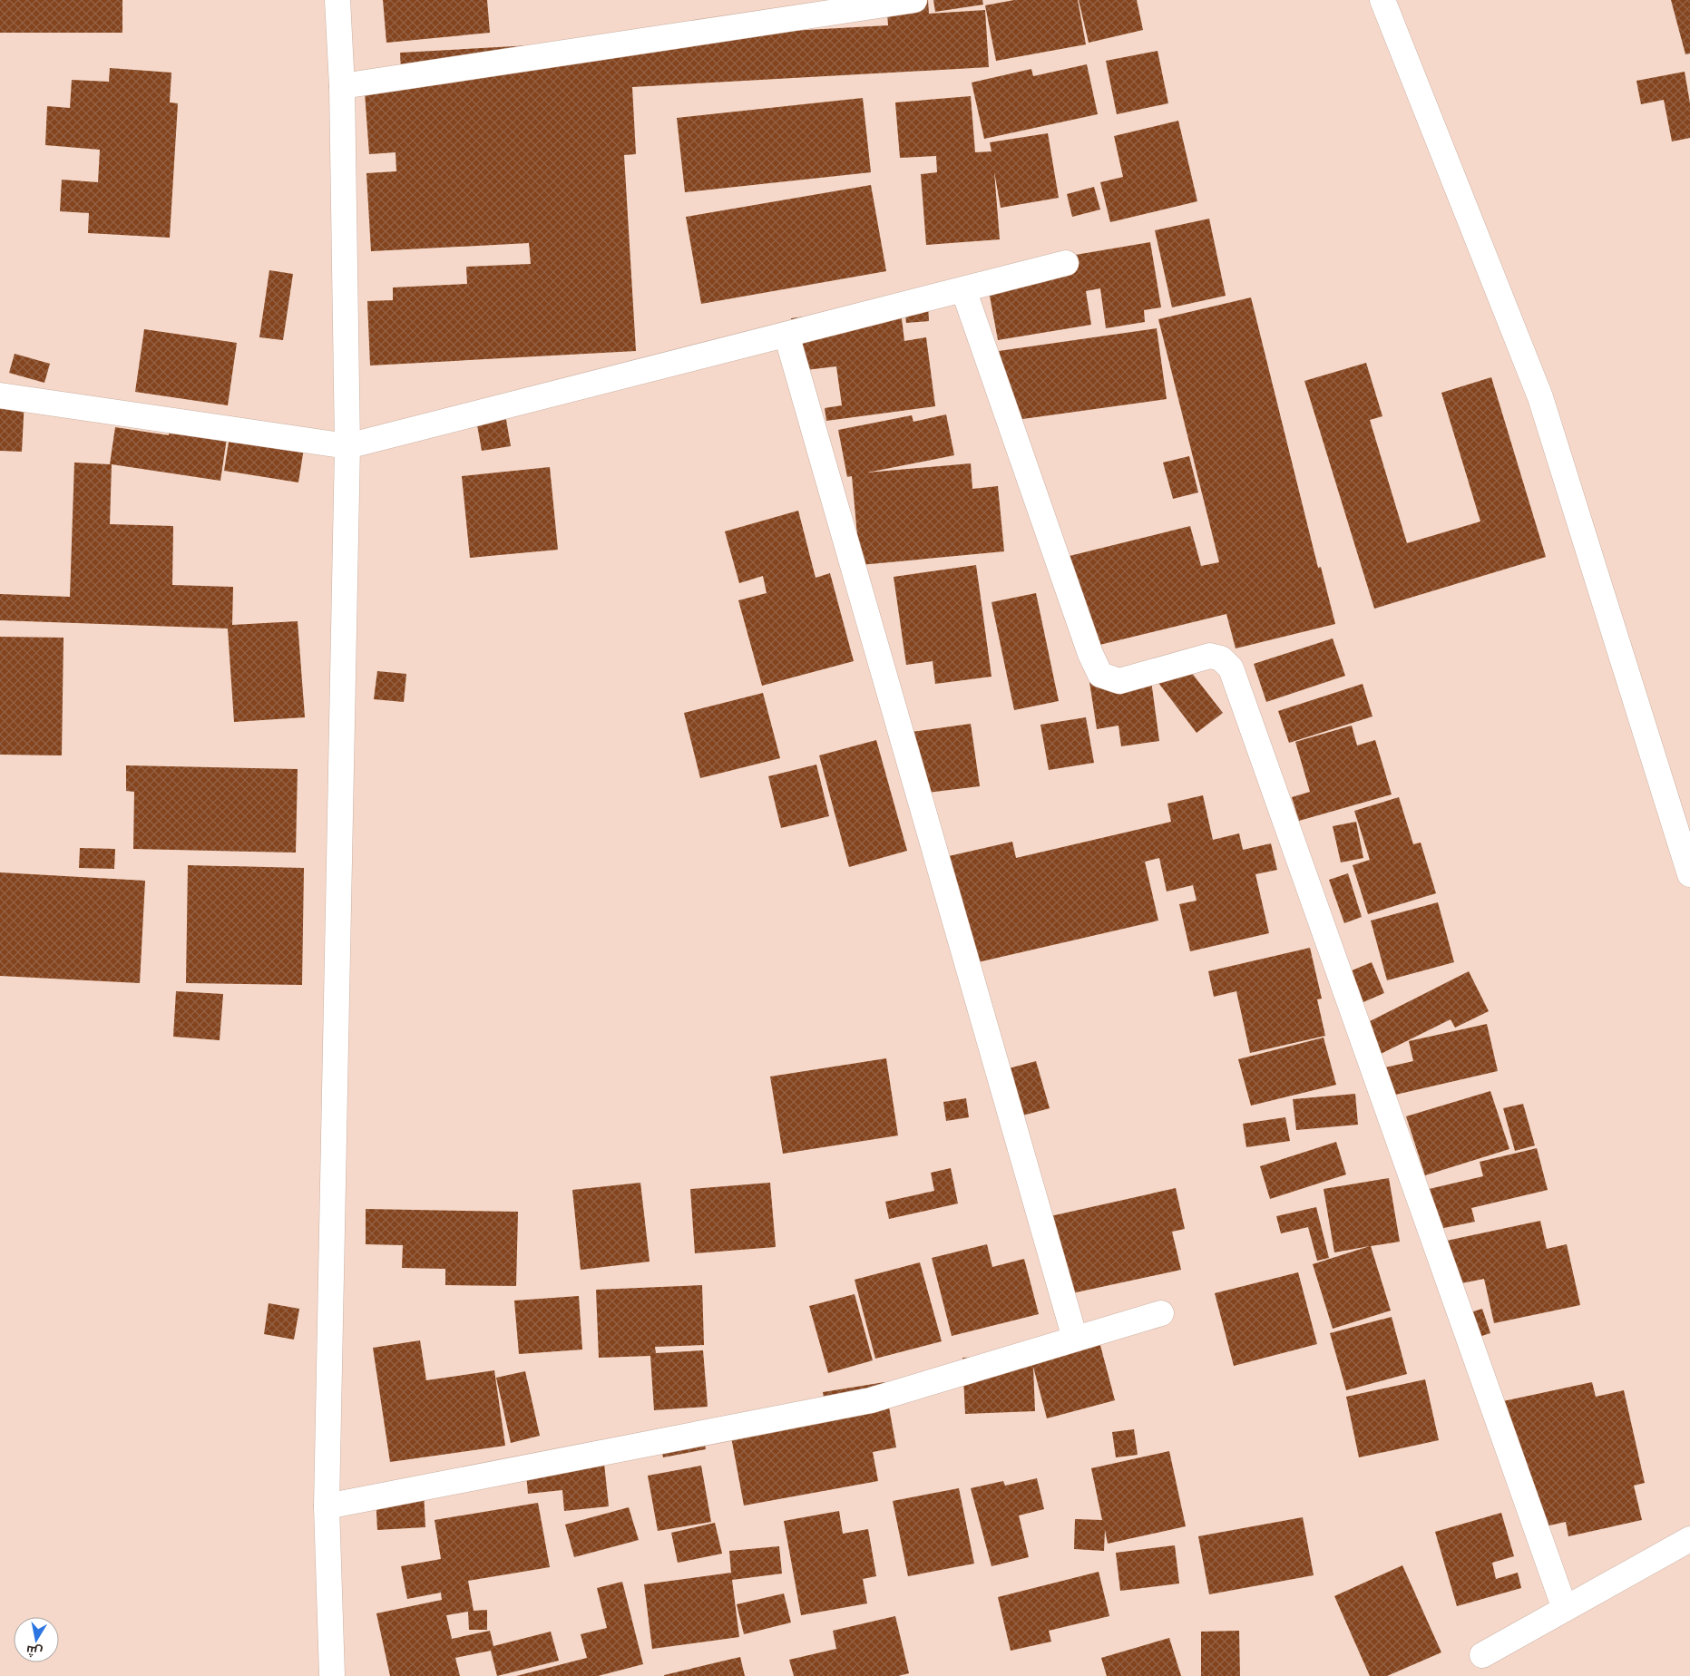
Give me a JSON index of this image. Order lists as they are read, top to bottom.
{
  "north": "bottom"
}
